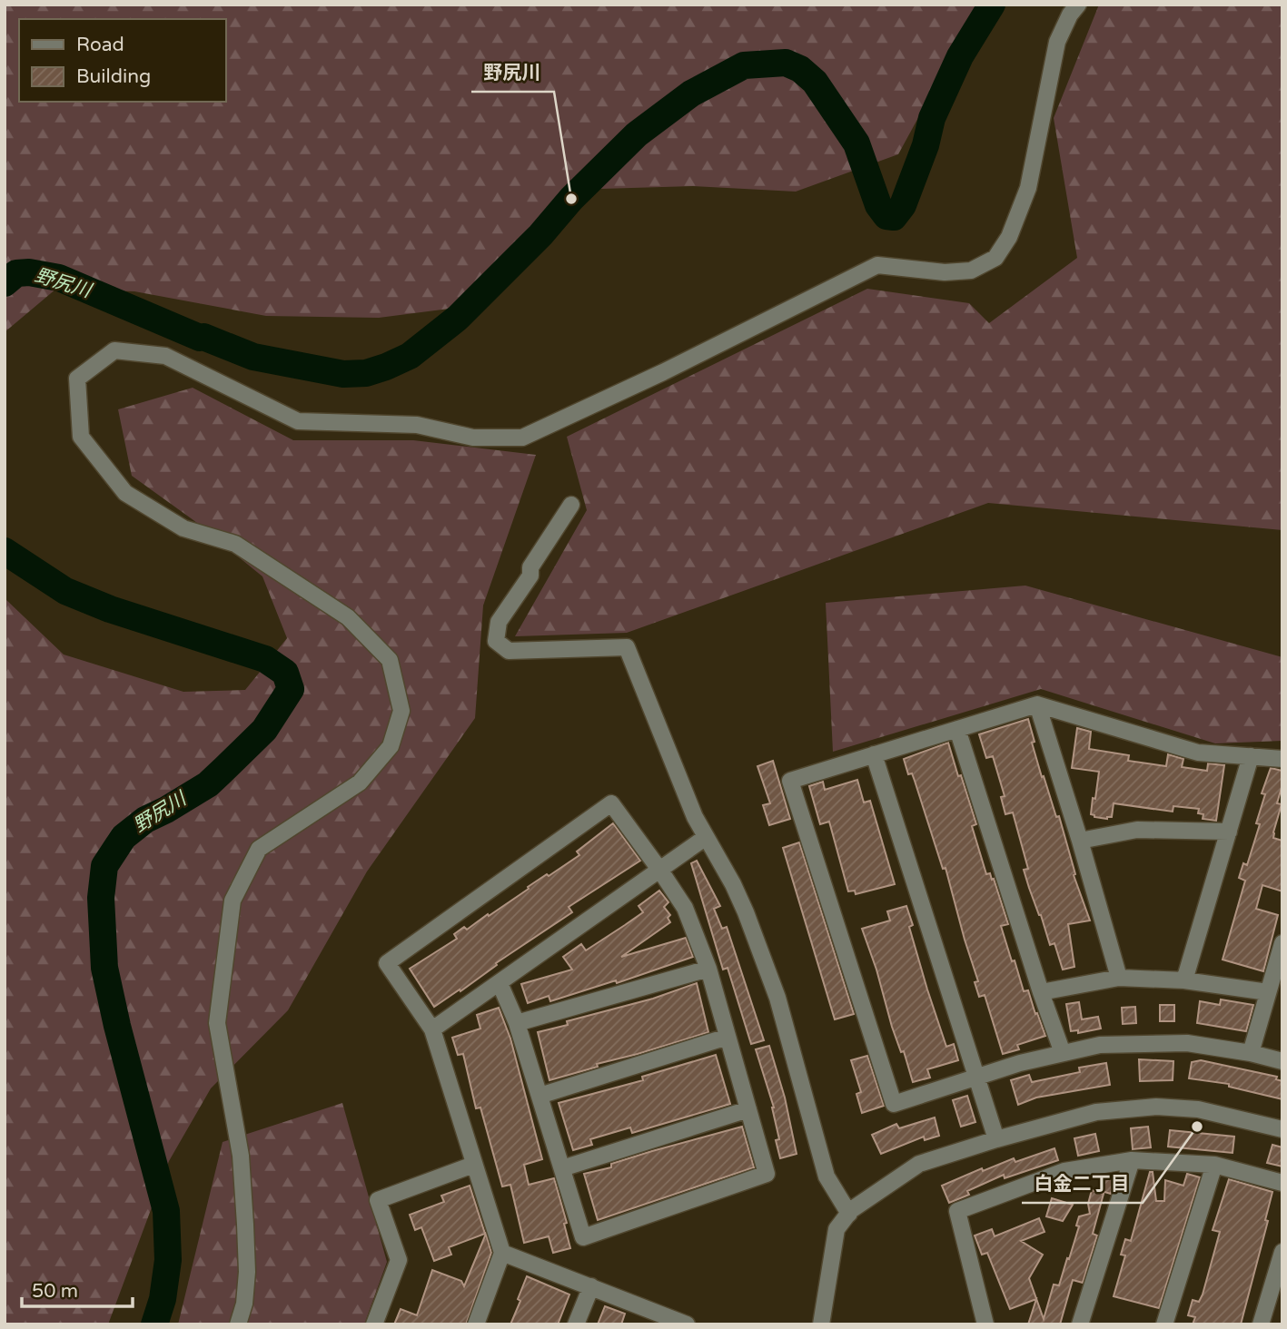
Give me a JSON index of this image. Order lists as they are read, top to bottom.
{
  "water": ["野尻川"],
  "places": ["野尻川", "白金二丁目"],
  "legend": ["Road", "Building"],
  "scale_bar": "50 m"
}
